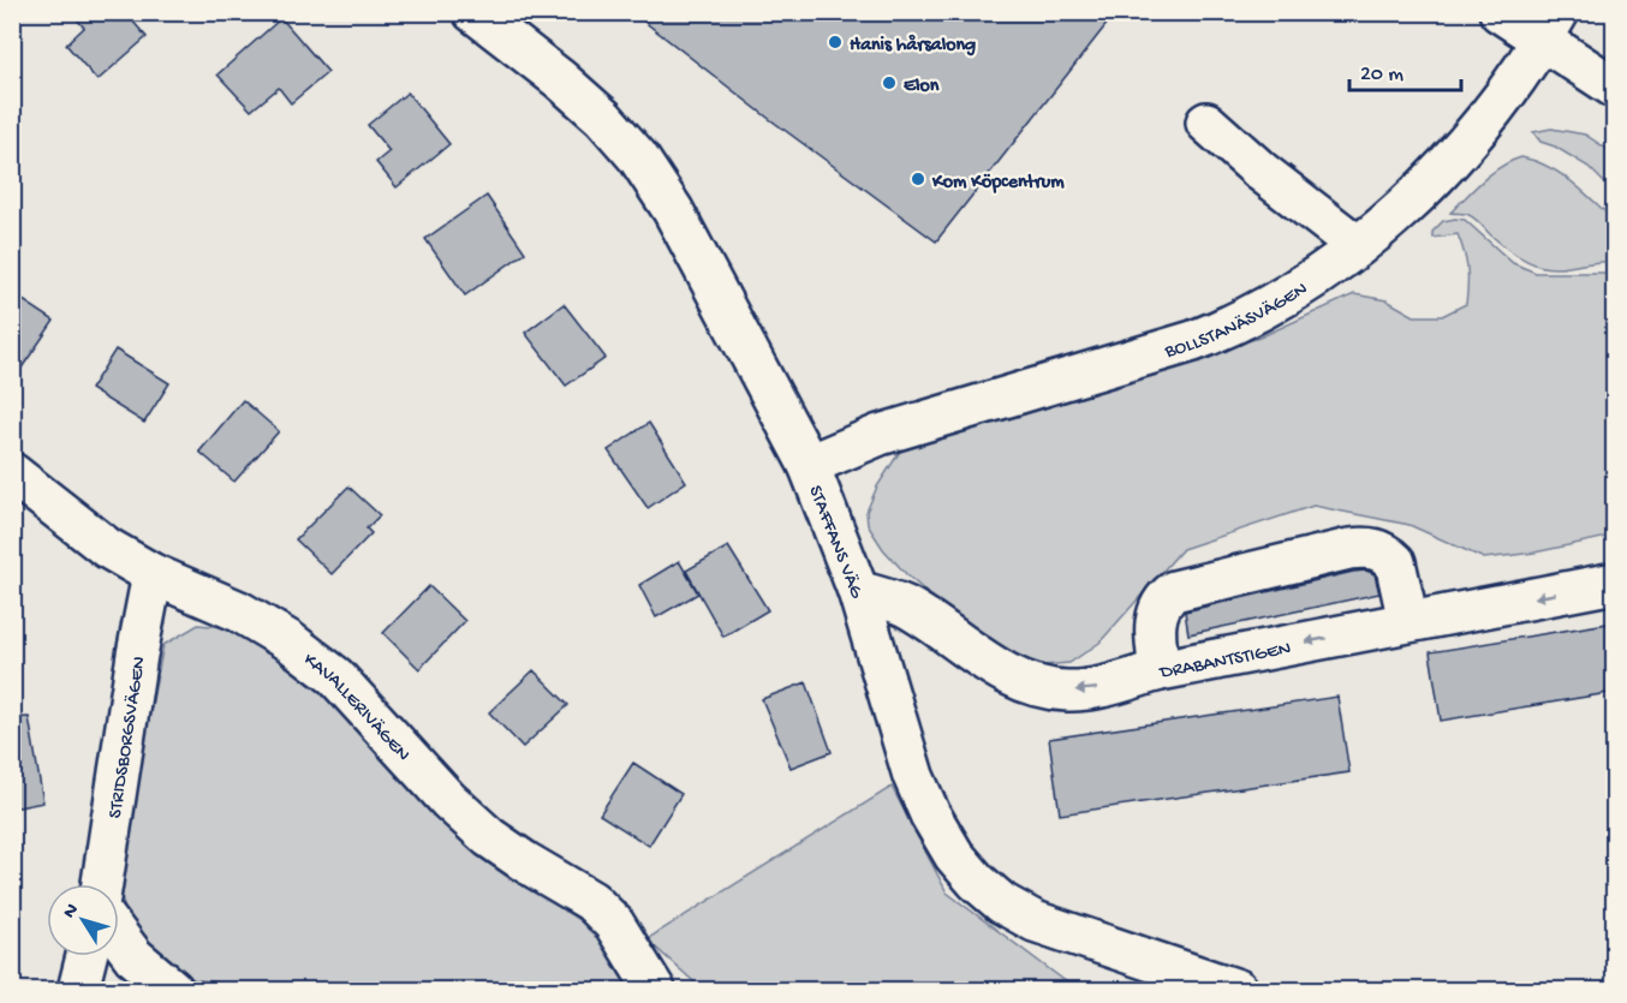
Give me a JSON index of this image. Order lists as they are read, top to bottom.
{
  "streets": {
    "street": [
      "BOLLSTANÄSVÄGEN",
      "STAFFANS VÄG",
      "DRABANTSTIGEN",
      "KAVALLERIVÄGEN",
      "STRIDSBORGSVÄGEN"
    ]
  },
  "crossings": [
    ["BOLLSTANÄSVÄGEN", "STAFFANS VÄG"],
    ["STAFFANS VÄG", "DRABANTSTIGEN"],
    ["KAVALLERIVÄGEN", "STRIDSBORGSVÄGEN"]
  ],
  "one_way": ["DRABANTSTIGEN"],
  "places": ["Hanis hårsalong", "Elon", "Kom Köpcentrum"],
  "scale_bar": "20 m",
  "north": "top left"
}
